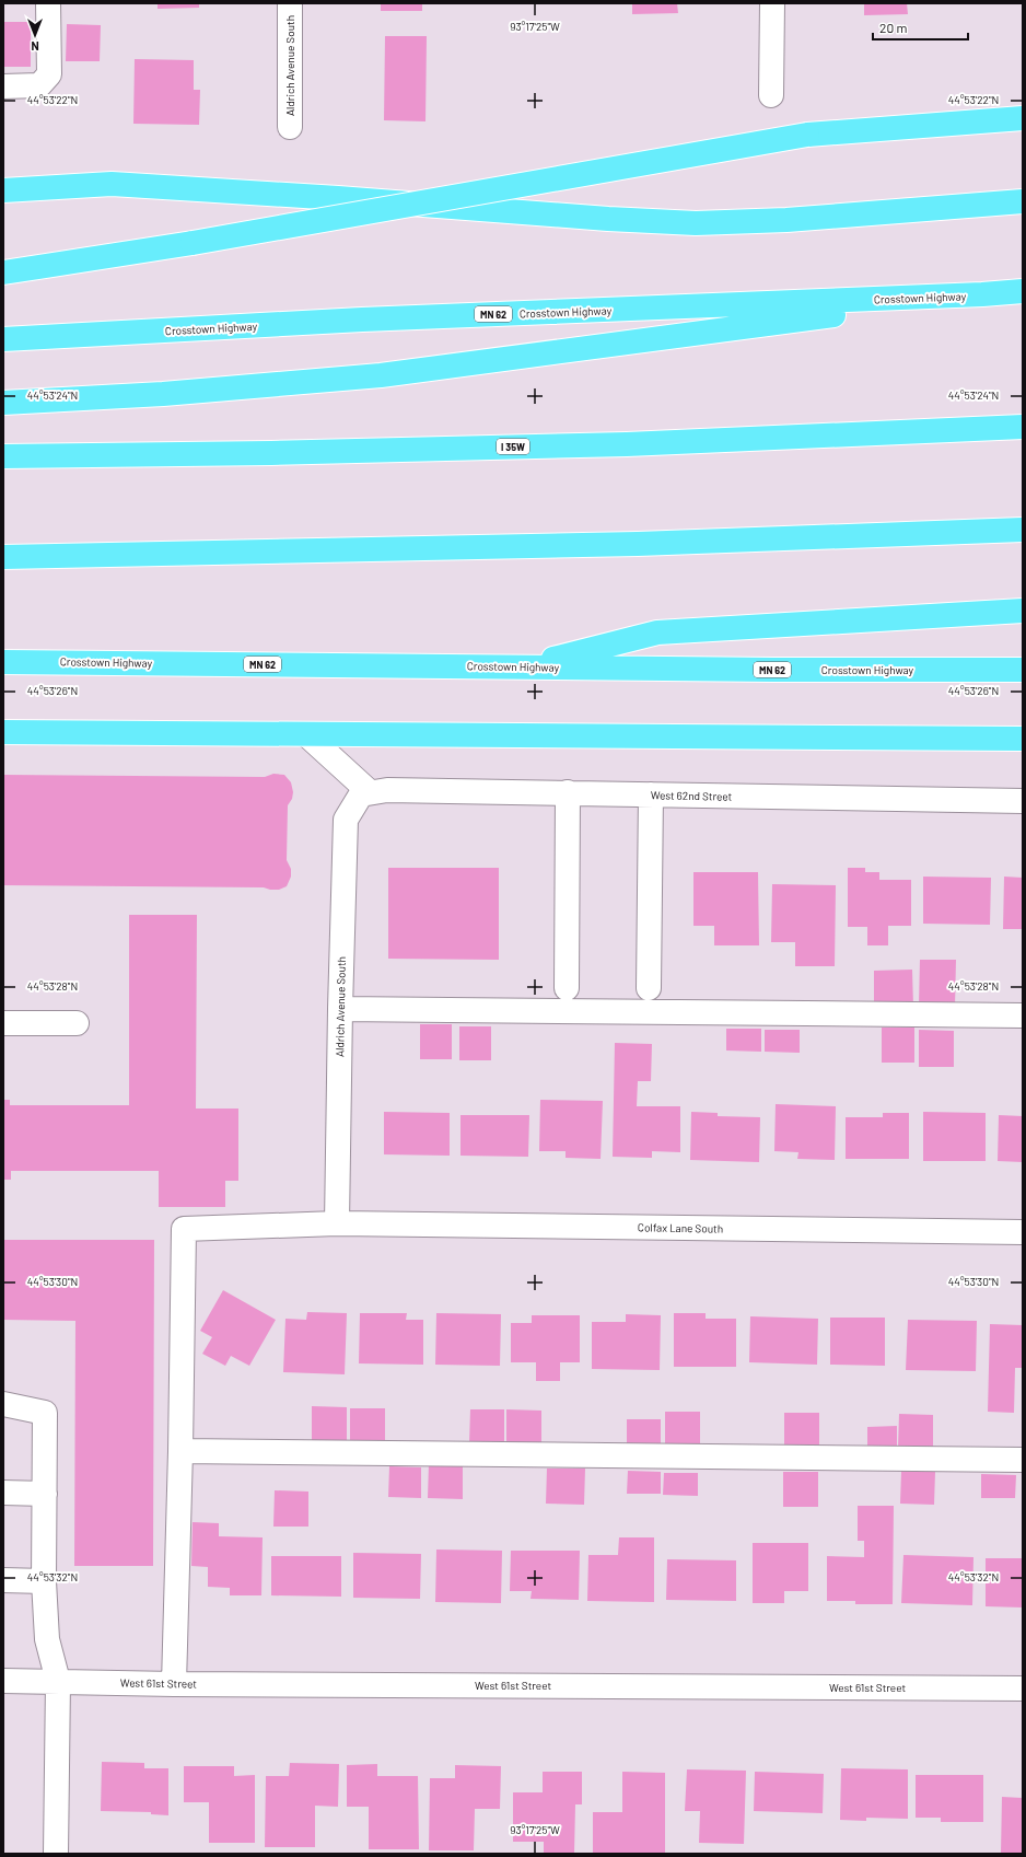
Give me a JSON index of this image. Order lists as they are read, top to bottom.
{
  "streets": {
    "highway": ["Crosstown Highway", "MN 62", "I 35W"],
    "street": [
      "Aldrich Avenue South",
      "West 62nd Street",
      "Colfax Lane South",
      "West 61st Street"
    ]
  },
  "crossings": [
    ["Aldrich Avenue South", "West 62nd Street"],
    ["Aldrich Avenue South", "Colfax Lane South"]
  ],
  "scale_bar": "20 m",
  "north": "bottom",
  "coordinates": [
    "93°17'25\"W",
    "44°53'22\"N",
    "44°53'24\"N",
    "44°53'26\"N",
    "44°53'28\"N",
    "44°53'30\"N",
    "44°53'32\"N"
  ]
}
